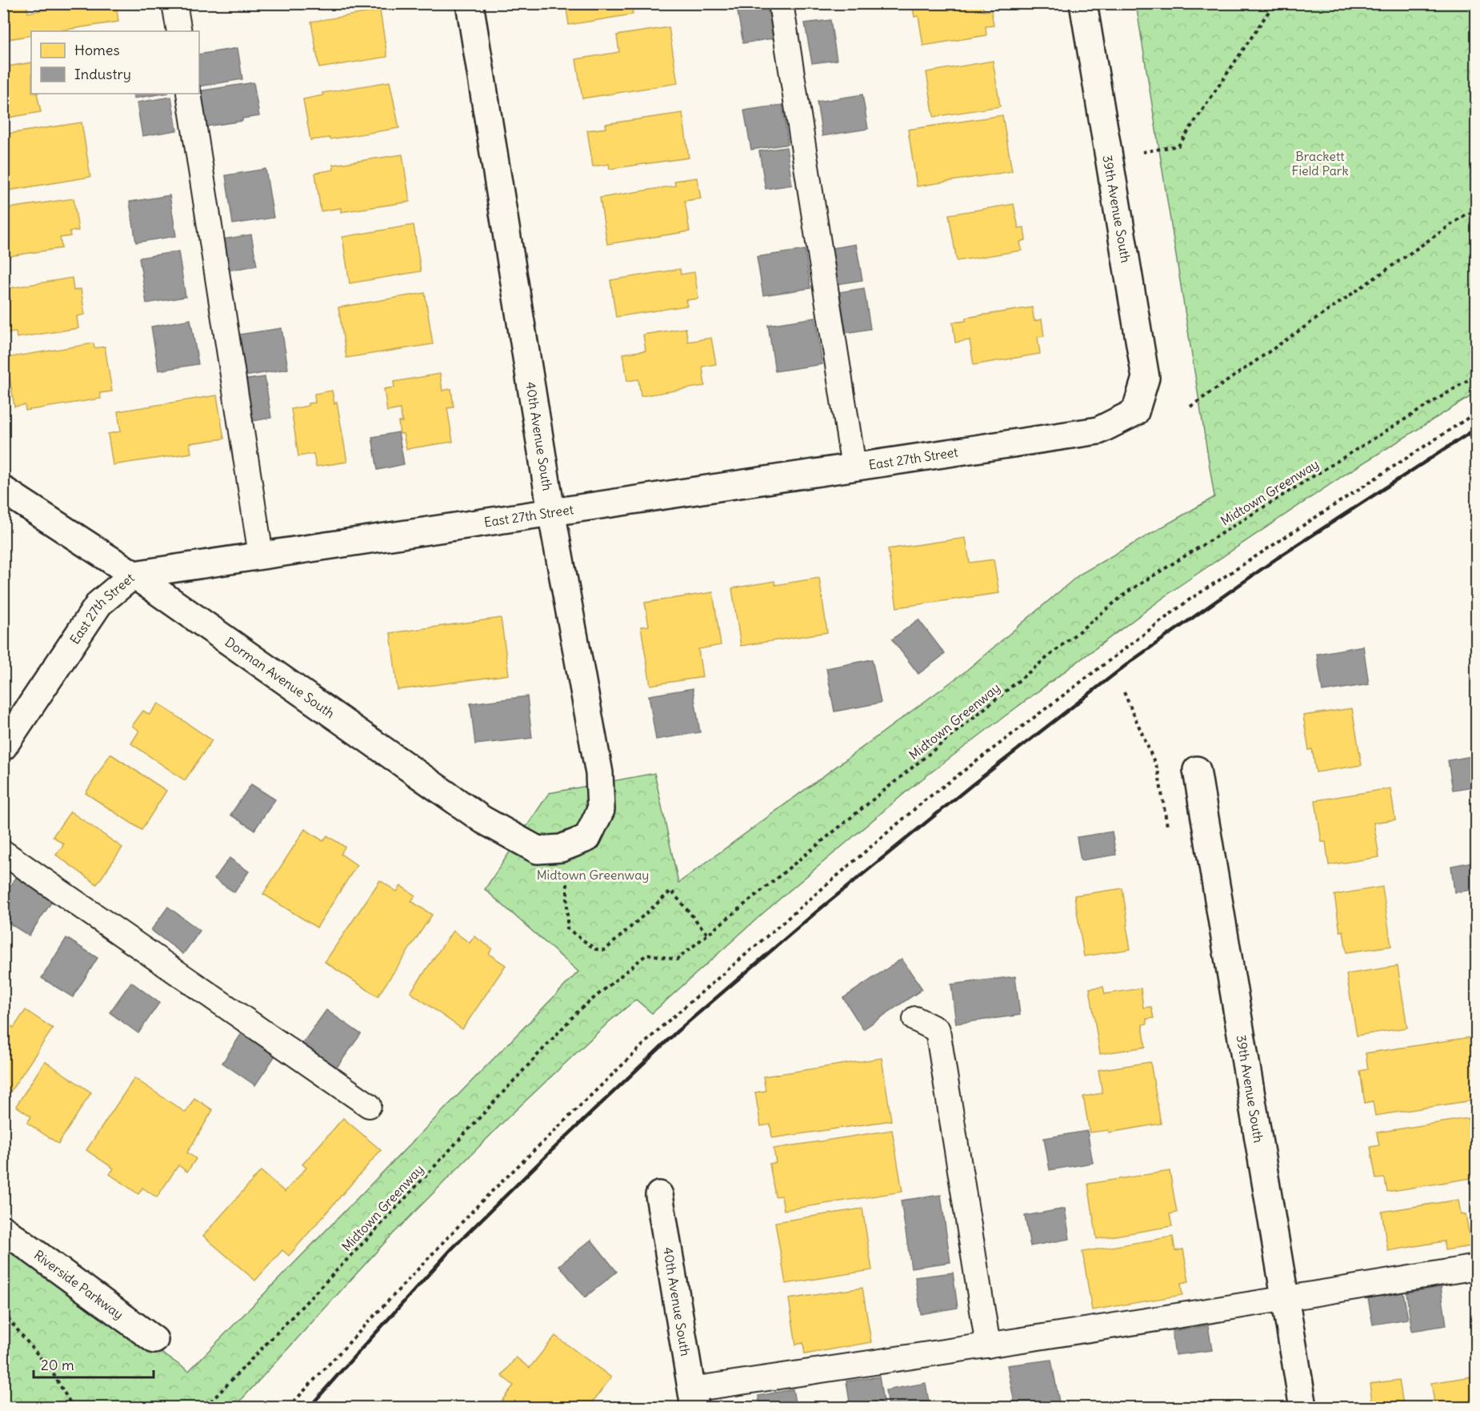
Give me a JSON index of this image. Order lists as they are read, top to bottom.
{
  "streets": {
    "street": [
      "39th Avenue South",
      "40th Avenue South",
      "East 27th Street",
      "Dorman Avenue South",
      "Riverside Parkway"
    ],
    "path": ["Midtown Greenway"]
  },
  "crossings": [
    ["39th Avenue South", "East 27th Street"],
    ["40th Avenue South", "East 27th Street"],
    ["40th Avenue South", "Dorman Avenue South"],
    ["East 27th Street", "Dorman Avenue South"]
  ],
  "parks": ["Brackett Field Park", "Midtown Greenway"],
  "legend": ["Homes", "Industry"],
  "scale_bar": "20 m"
}
